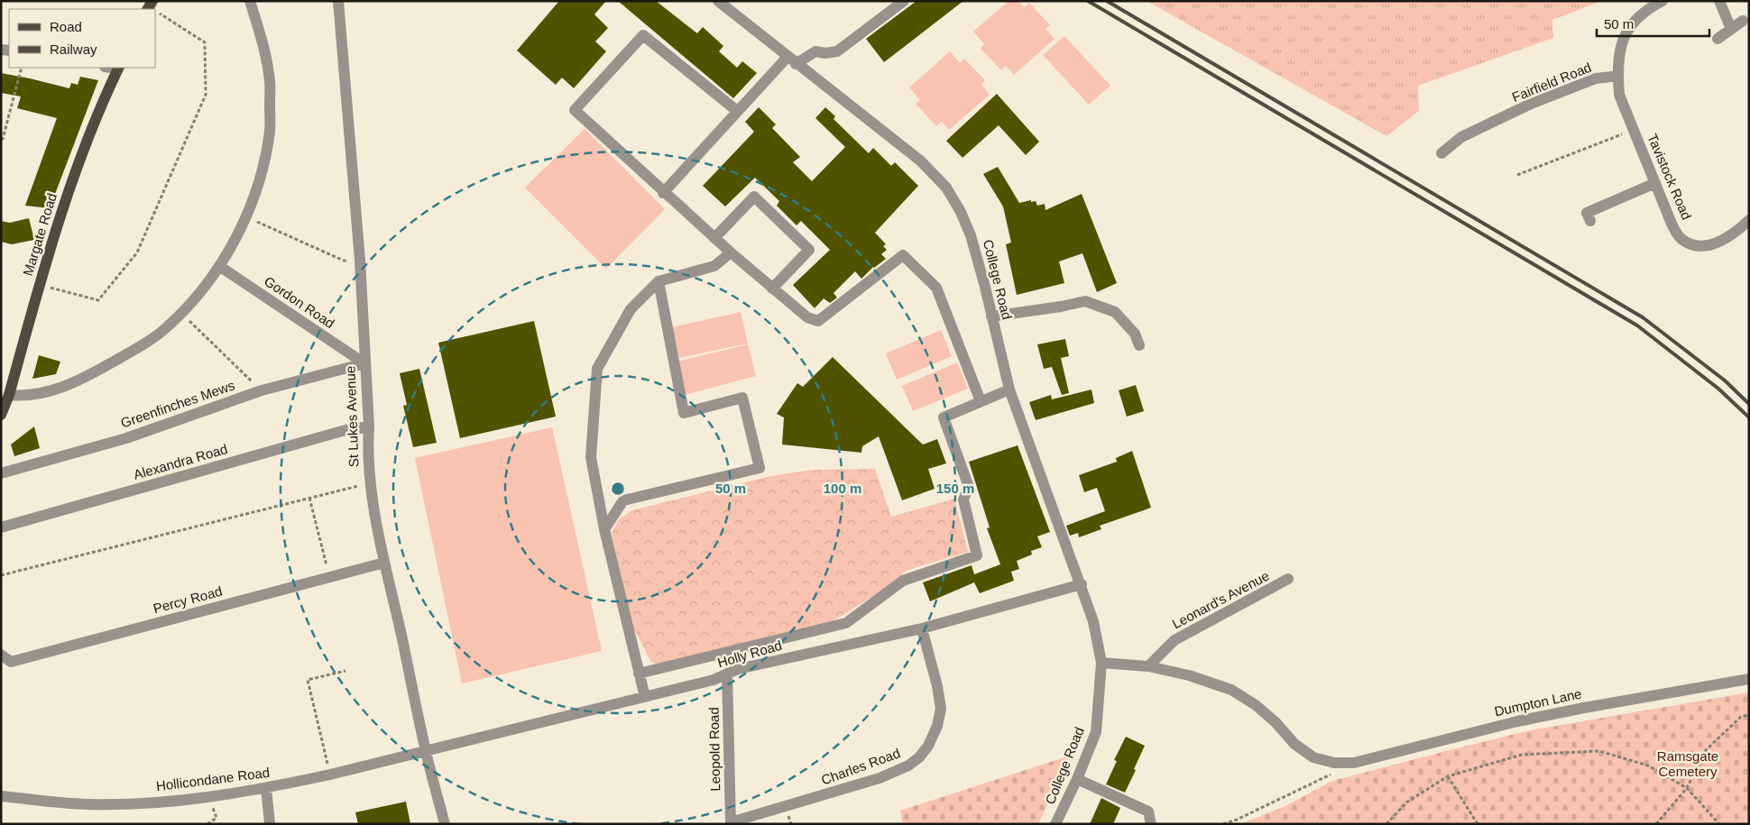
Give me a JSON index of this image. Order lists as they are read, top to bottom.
{
  "streets": {
    "main road": ["Margate Road"],
    "street": [
      "Fairfield Road",
      "Tavistock Road",
      "College Road",
      "Gordon Road",
      "Greenfinches Mews",
      "St Lukes Avenue",
      "Alexandra Road",
      "Percy Road",
      "Leonard's Avenue",
      "Holly Road",
      "Dumpton Lane",
      "Leopold Road",
      "Charles Road",
      "Hollicondane Road"
    ]
  },
  "crossings": [
    ["Fairfield Road", "Tavistock Road"],
    ["College Road", "Holly Road"],
    ["Gordon Road", "Greenfinches Mews"],
    ["Gordon Road", "St Lukes Avenue"],
    ["Greenfinches Mews", "St Lukes Avenue"],
    ["St Lukes Avenue", "Alexandra Road"],
    ["St Lukes Avenue", "Percy Road"],
    ["St Lukes Avenue", "Holly Road"],
    ["St Lukes Avenue", "Hollicondane Road"],
    ["Holly Road", "Leopold Road"],
    ["Holly Road", "Charles Road"],
    ["Holly Road", "Hollicondane Road"],
    ["Leopold Road", "Charles Road"]
  ],
  "parks": ["Ramsgate Cemetery"],
  "legend": ["Road", "Railway"],
  "scale_bar": "50 m",
  "rings": ["50 m", "100 m", "150 m"]
}
